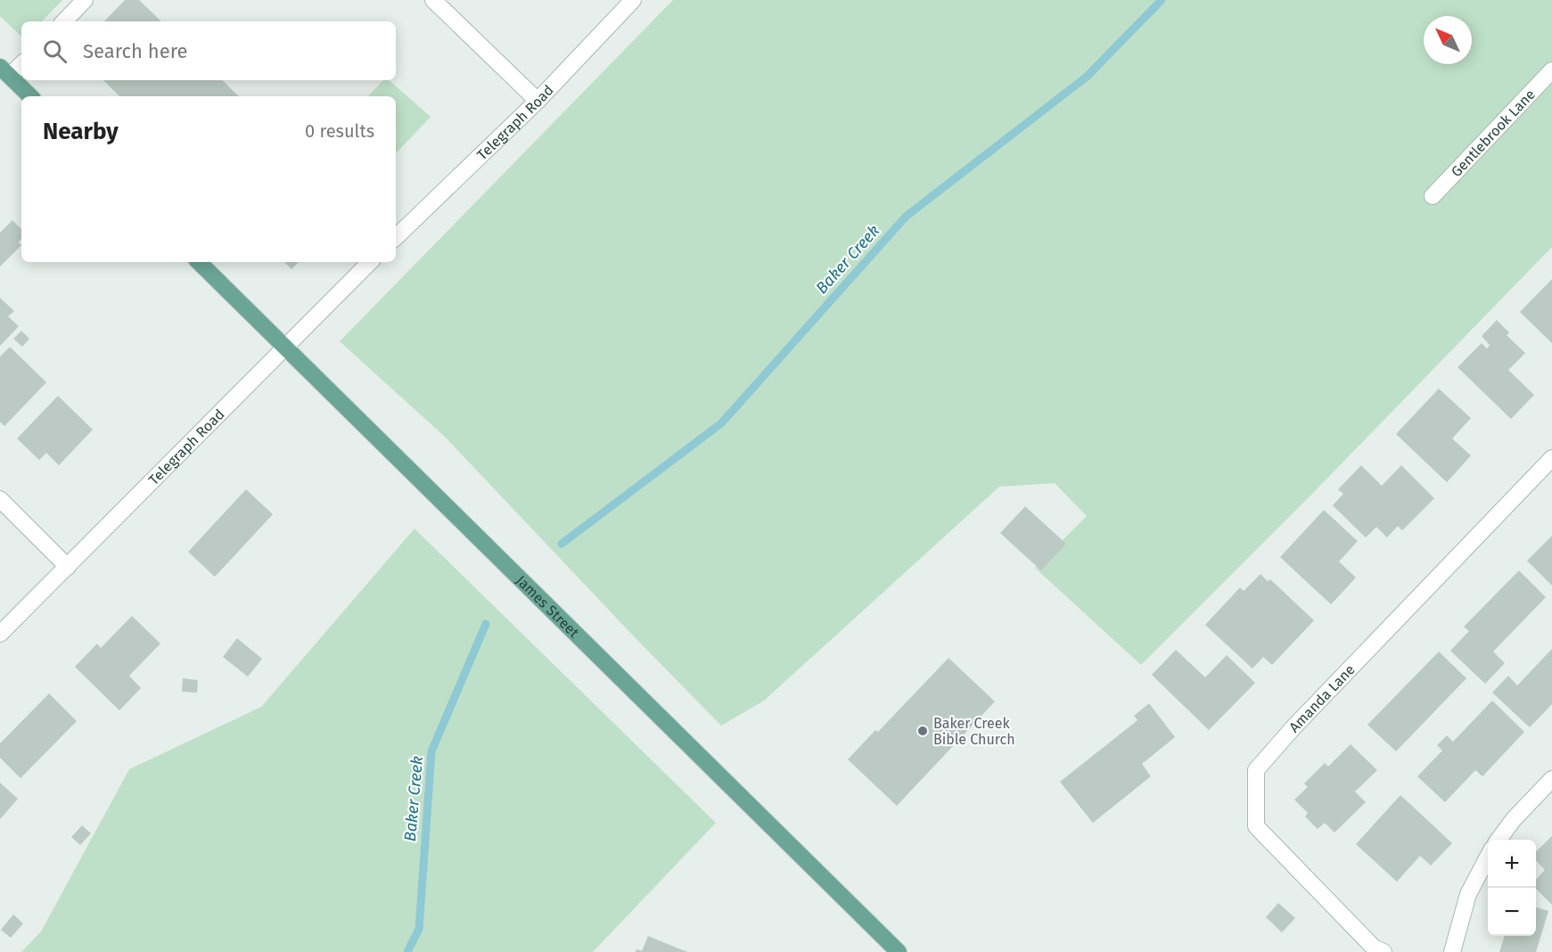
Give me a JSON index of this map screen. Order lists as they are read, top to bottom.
{
  "streets": {
    "main road": ["James Street"],
    "street": ["Telegraph Road", "Gentlebrook Lane", "Amanda Lane"]
  },
  "crossings": [
    ["Telegraph Road", "James Street"]
  ],
  "water": ["Baker Creek"],
  "places": ["Baker Creek Bible Church"],
  "north": "top left",
  "page": {
    "search": "Search here",
    "heading": ["Nearby", "0 results"],
    "map_buttons": ["+", "−"]
  }
}
